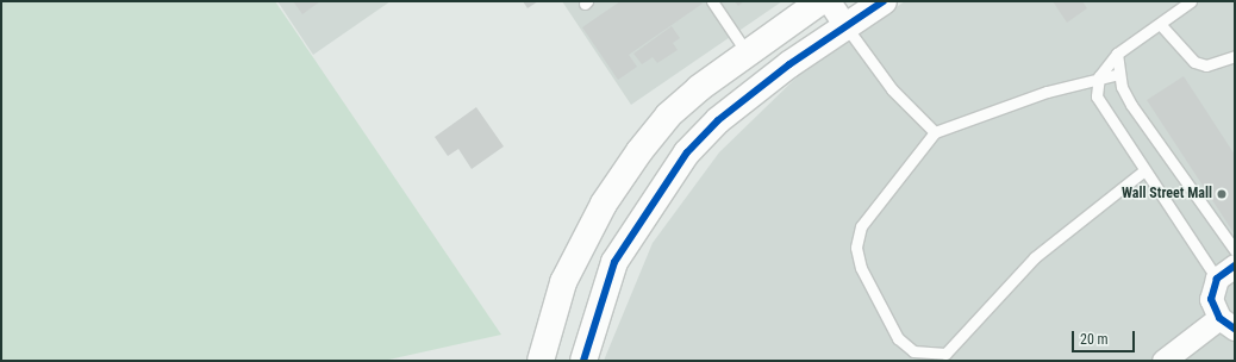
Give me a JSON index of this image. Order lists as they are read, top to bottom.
{
  "places": ["Wall Street Mall"],
  "scale_bar": "20 m"
}
